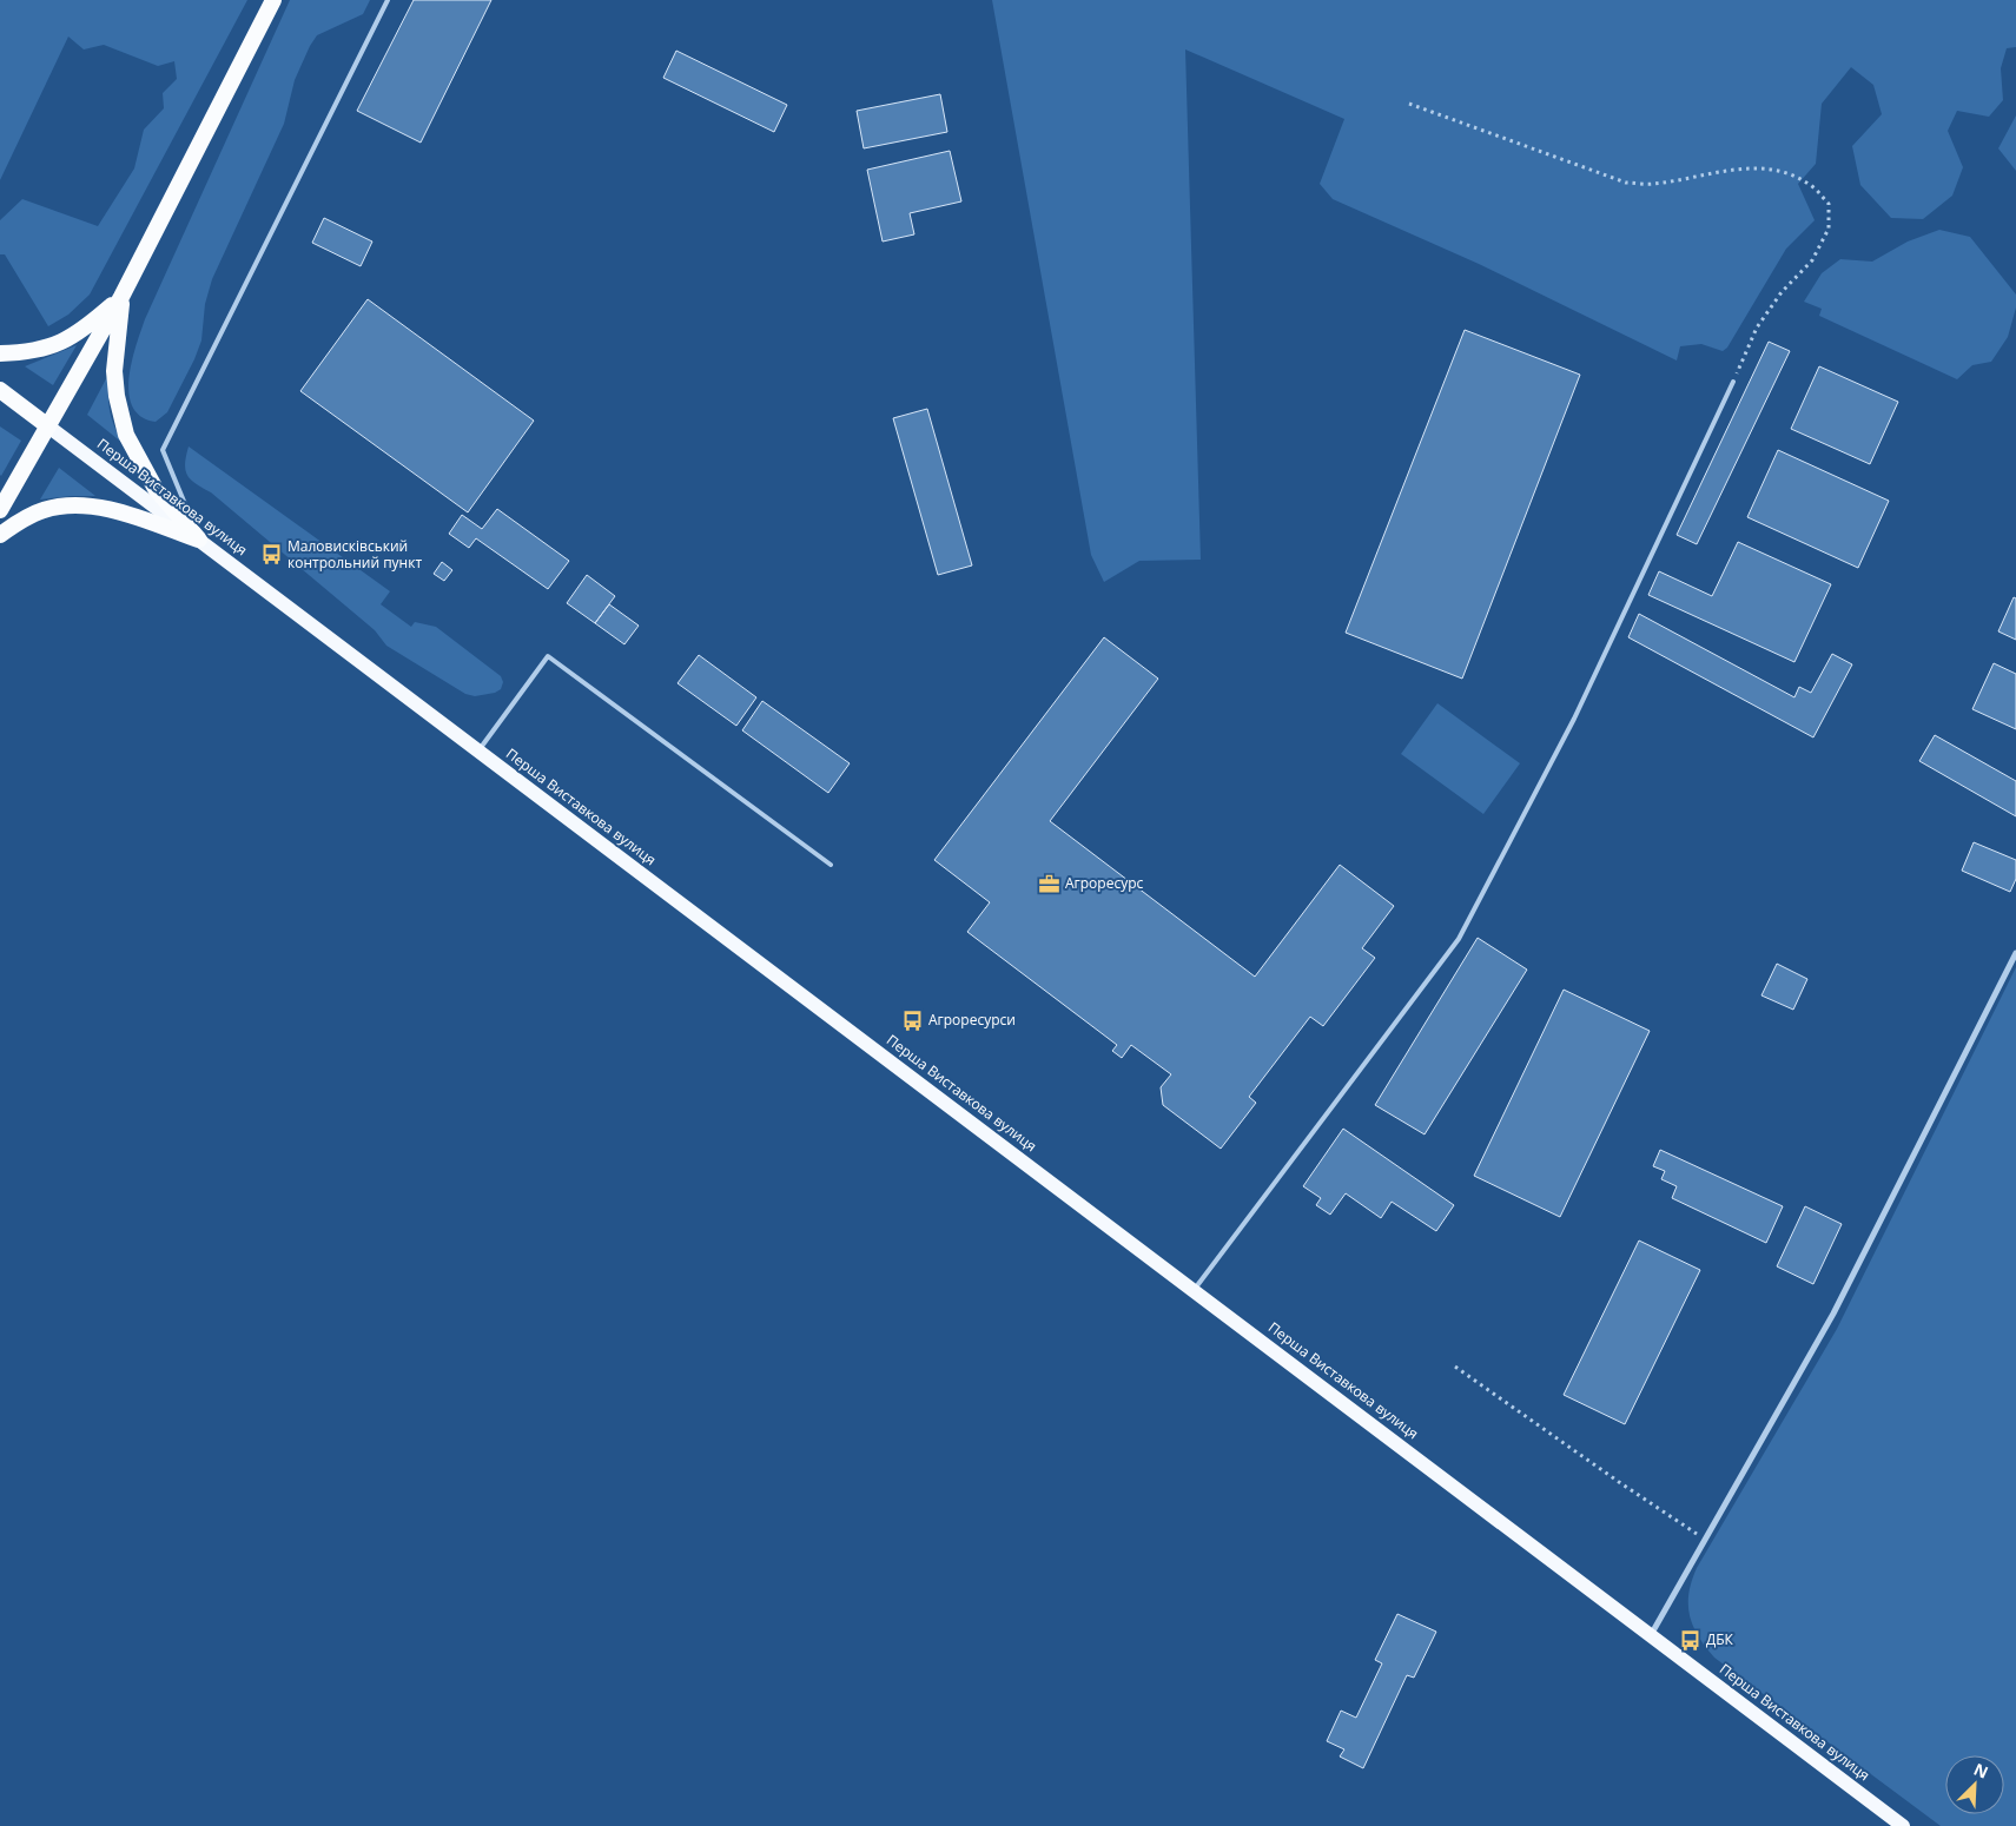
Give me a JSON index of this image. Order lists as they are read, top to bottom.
{
  "streets": {
    "highway": ["Перша Виставкова вулиця"]
  },
  "places": {
    "bus stop": ["Маловисківський контрольний пункт", "Агроресурси", "ДБК"],
    "office": ["Агроресурс"]
  },
  "north": "top right"
}
